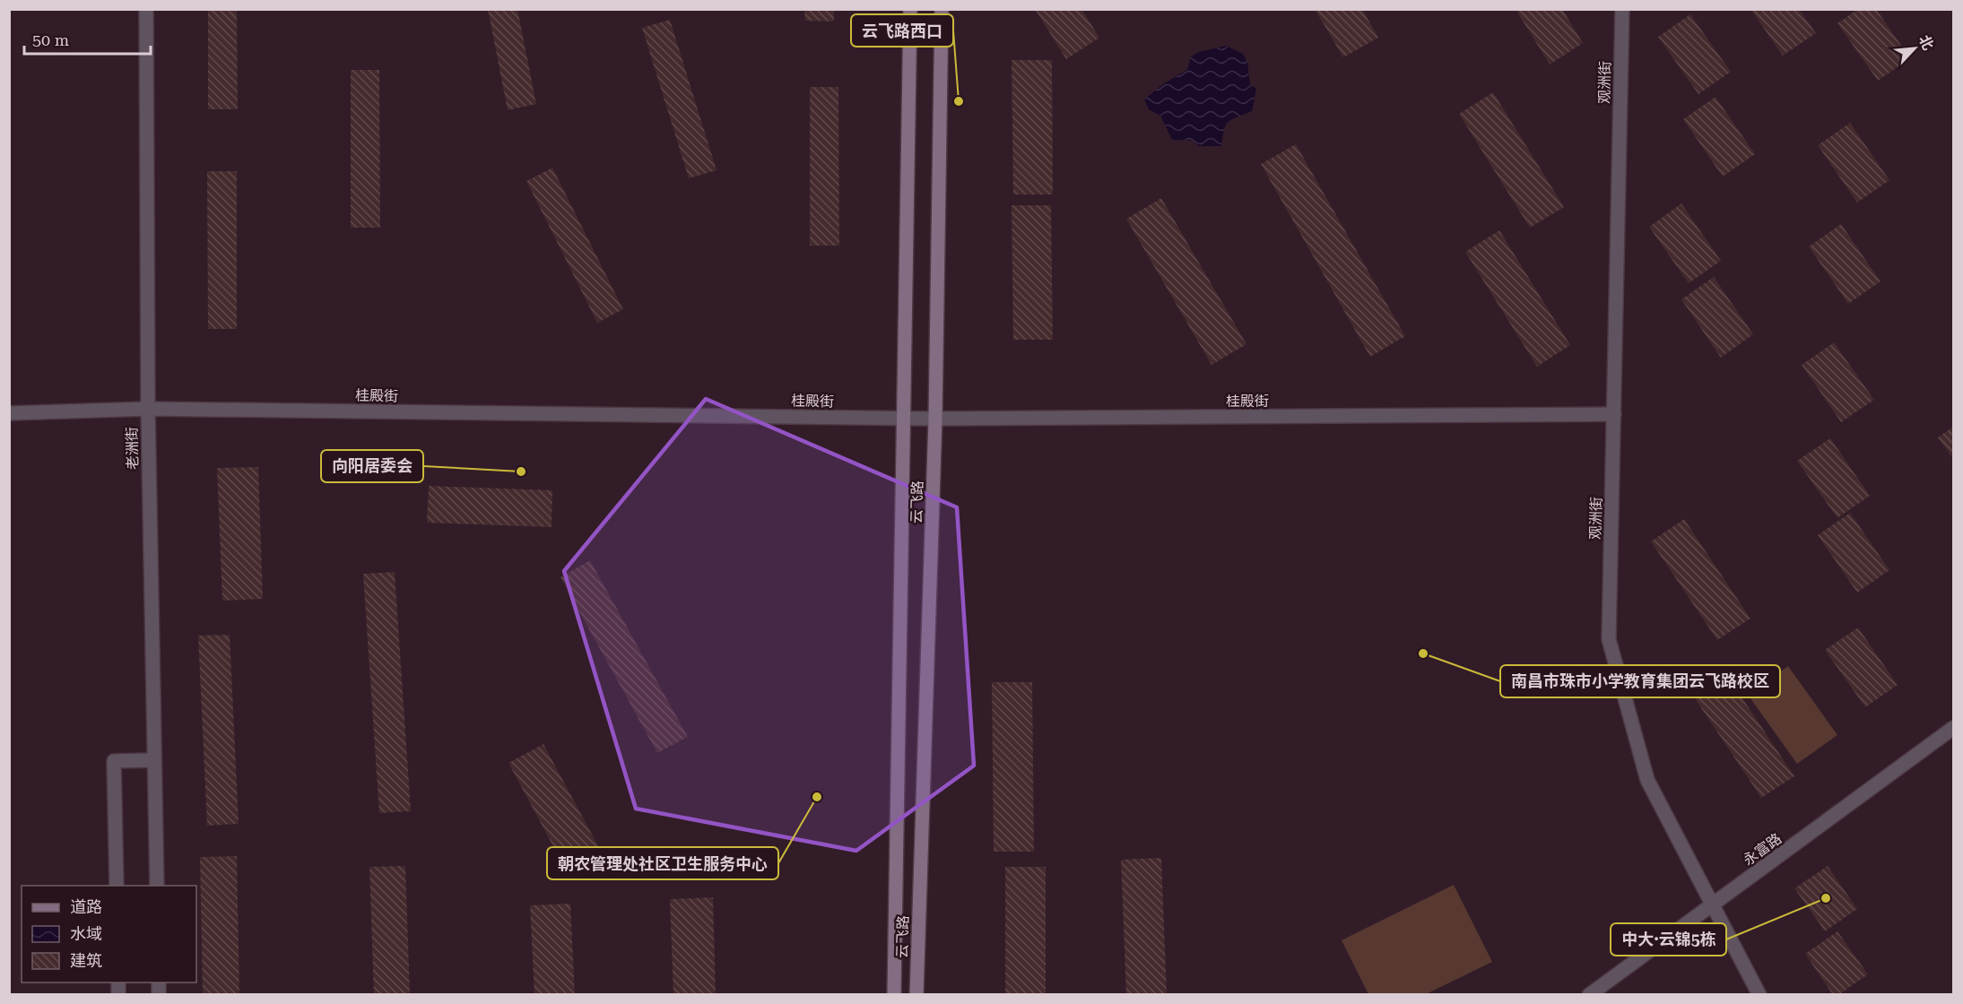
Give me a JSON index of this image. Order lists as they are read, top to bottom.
{
  "streets": {
    "main road": ["云飞路"],
    "street": [
      "观洲街",
      "桂殿街",
      "老洲街",
      "永富路"
    ]
  },
  "crossings": [
    ["观洲街", "桂殿街"],
    ["观洲街", "永富路"],
    ["桂殿街", "老洲街"],
    ["桂殿街", "云飞路"]
  ],
  "places": [
    "云飞路西口",
    "向阳居委会",
    "南昌市珠市小学教育集团云飞路校区",
    "朝农管理处社区卫生服务中心",
    "中大·云锦5栋"
  ],
  "legend": ["道路", "水域", "建筑"],
  "scale_bar": "50 m",
  "north": "top right"
}
